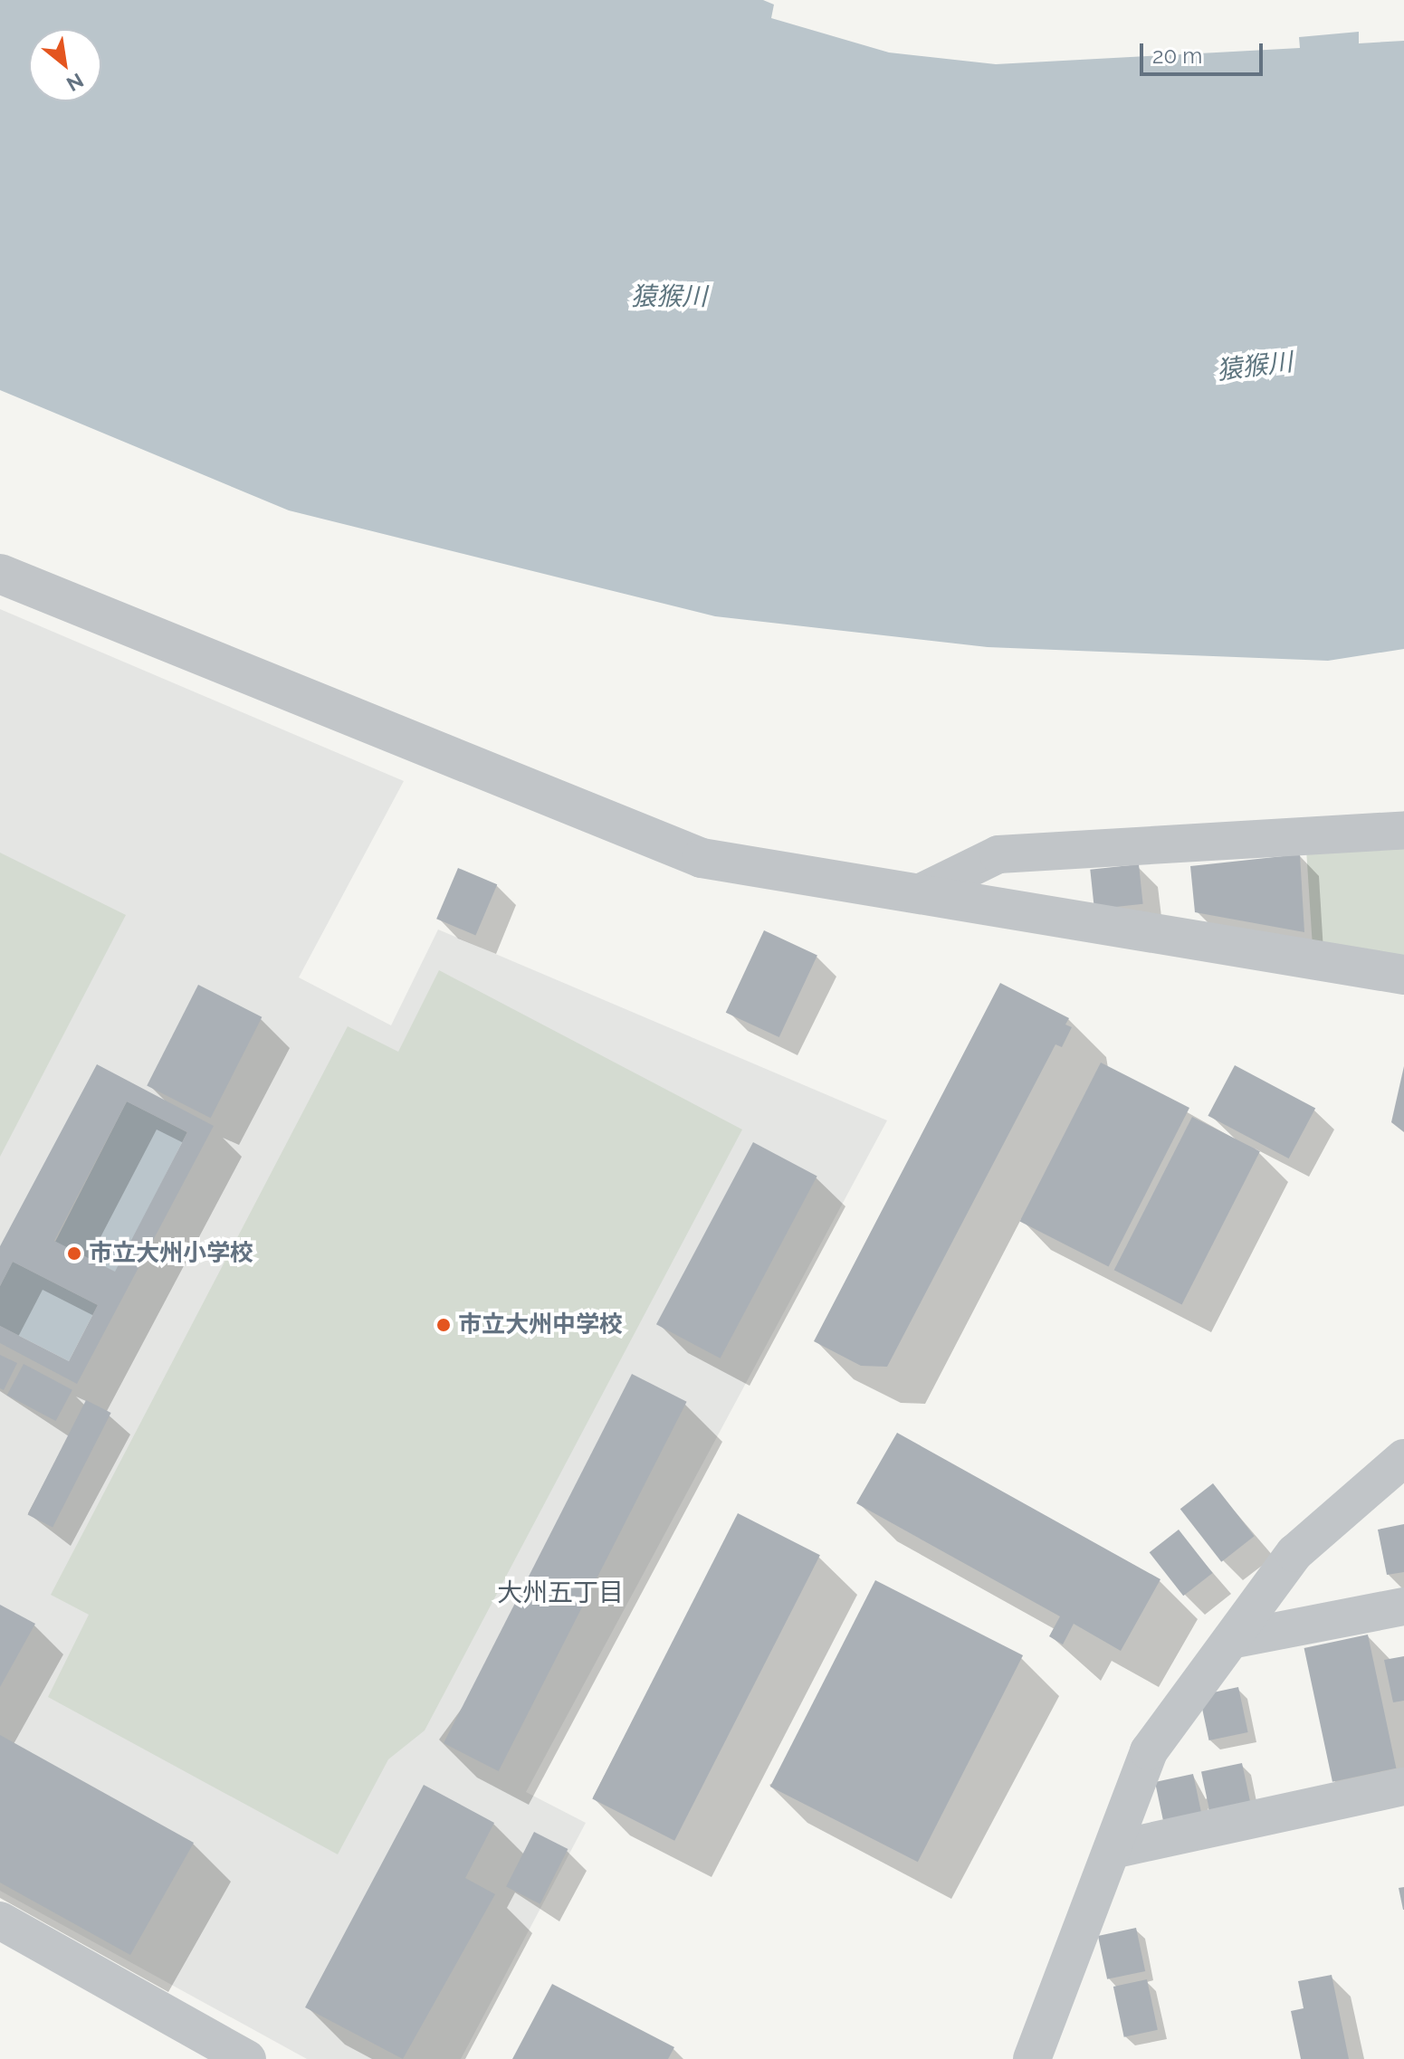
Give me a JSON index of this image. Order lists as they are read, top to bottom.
{
  "districts": ["大州五丁目"],
  "water": ["猿猴川"],
  "places": ["市立大州小学校", "市立大州中学校"],
  "scale_bar": "20 m",
  "north": "bottom right"
}
